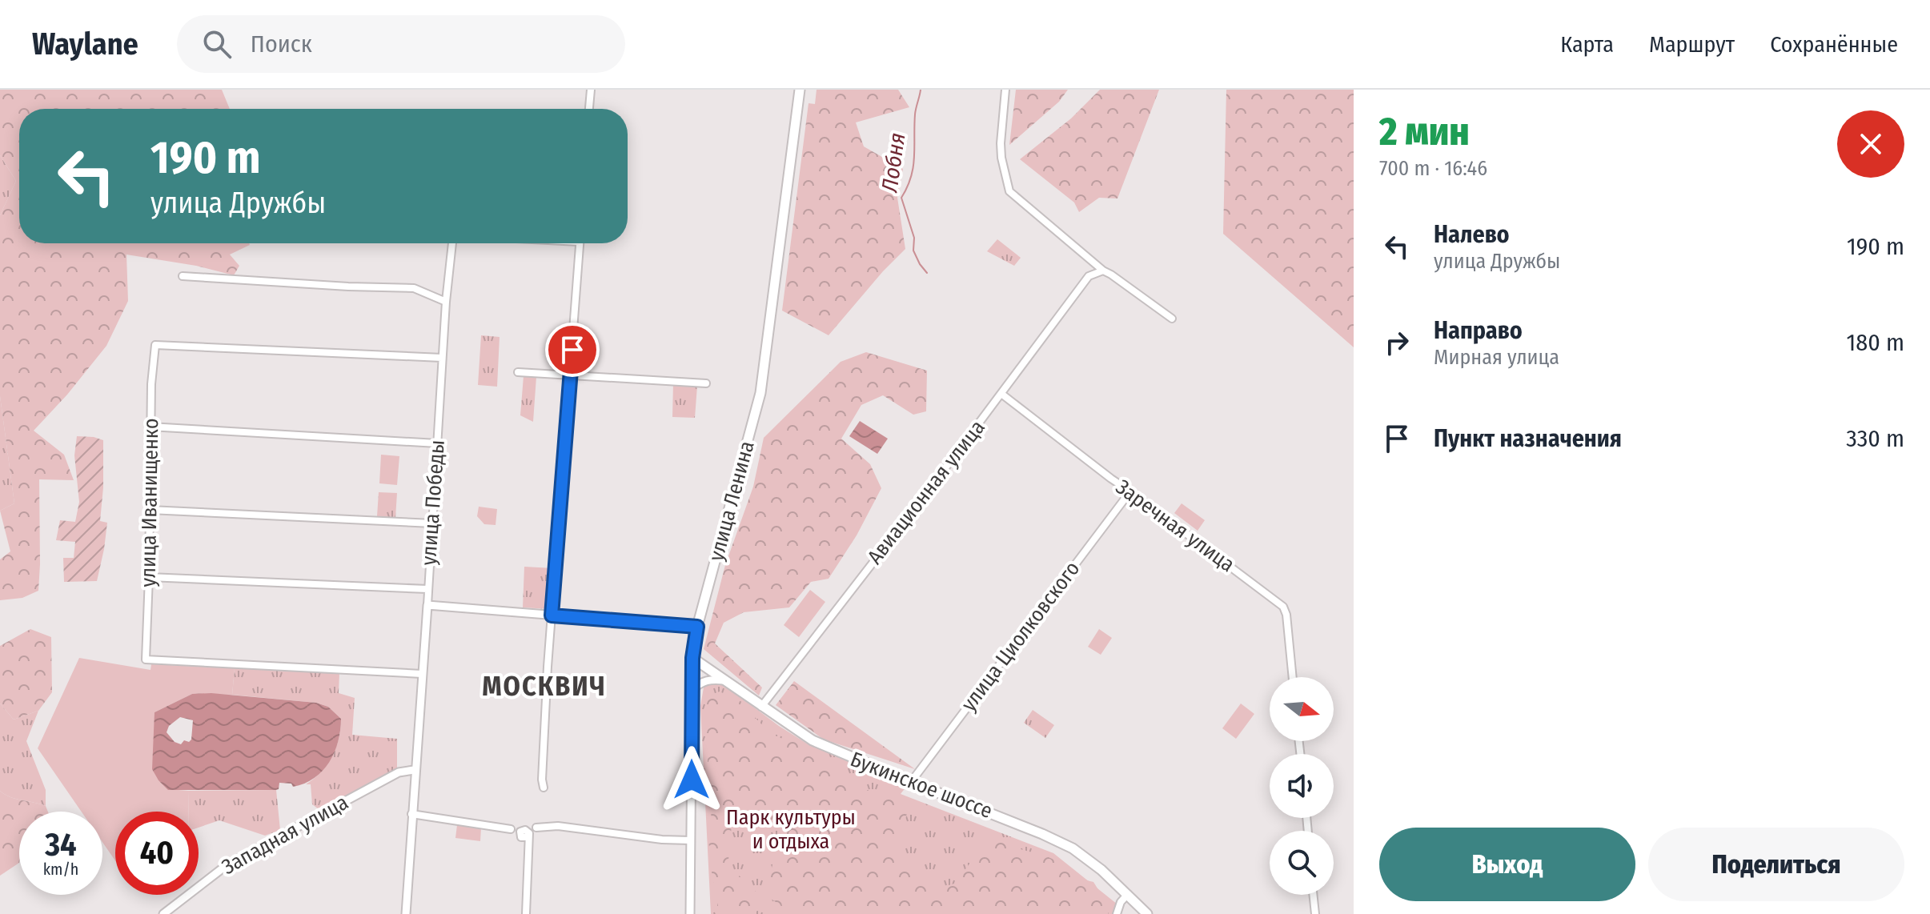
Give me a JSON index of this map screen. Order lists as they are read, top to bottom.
{
  "streets": {
    "main road": ["улица Ленина", "Букинское шоссе"],
    "street": [
      "Авиационная улица",
      "улица Иванищенко",
      "улица Победы",
      "Заречная улица",
      "улица Циолковского",
      "Западная улица"
    ]
  },
  "crossings": [
    ["Авиационная улица", "Заречная улица"],
    ["Авиационная улица", "Букинское шоссе"],
    ["улица Ленина", "Букинское шоссе"],
    ["улица Иванищенко", "улица Победы"],
    ["улица Победы", "Западная улица"],
    ["Заречная улица", "улица Циолковского"],
    ["улица Циолковского", "Букинское шоссе"]
  ],
  "districts": ["МОСКВИЧ"],
  "water": ["Лобня"],
  "parks": ["Парк культуры и отдыха"],
  "north": "right",
  "page": {
    "header": "Waylane",
    "search": "Поиск",
    "nav": ["Карта", "Маршрут", "Сохранённые"],
    "heading": ["2 мин", "700 m · 16:46"],
    "turn": ["190 m", "улица Дружбы"],
    "list": [
      {
        "name": "Налево",
        "note": "улица Дружбы",
        "value": "190 m"
      },
      {
        "name": "Направо",
        "note": "Мирная улица",
        "value": "180 m"
      },
      {
        "name": "Пункт назначения",
        "value": "330 m"
      }
    ],
    "speed": "34 km/h",
    "limit": "40",
    "buttons": ["Выход", "Поделиться"]
  }
}
